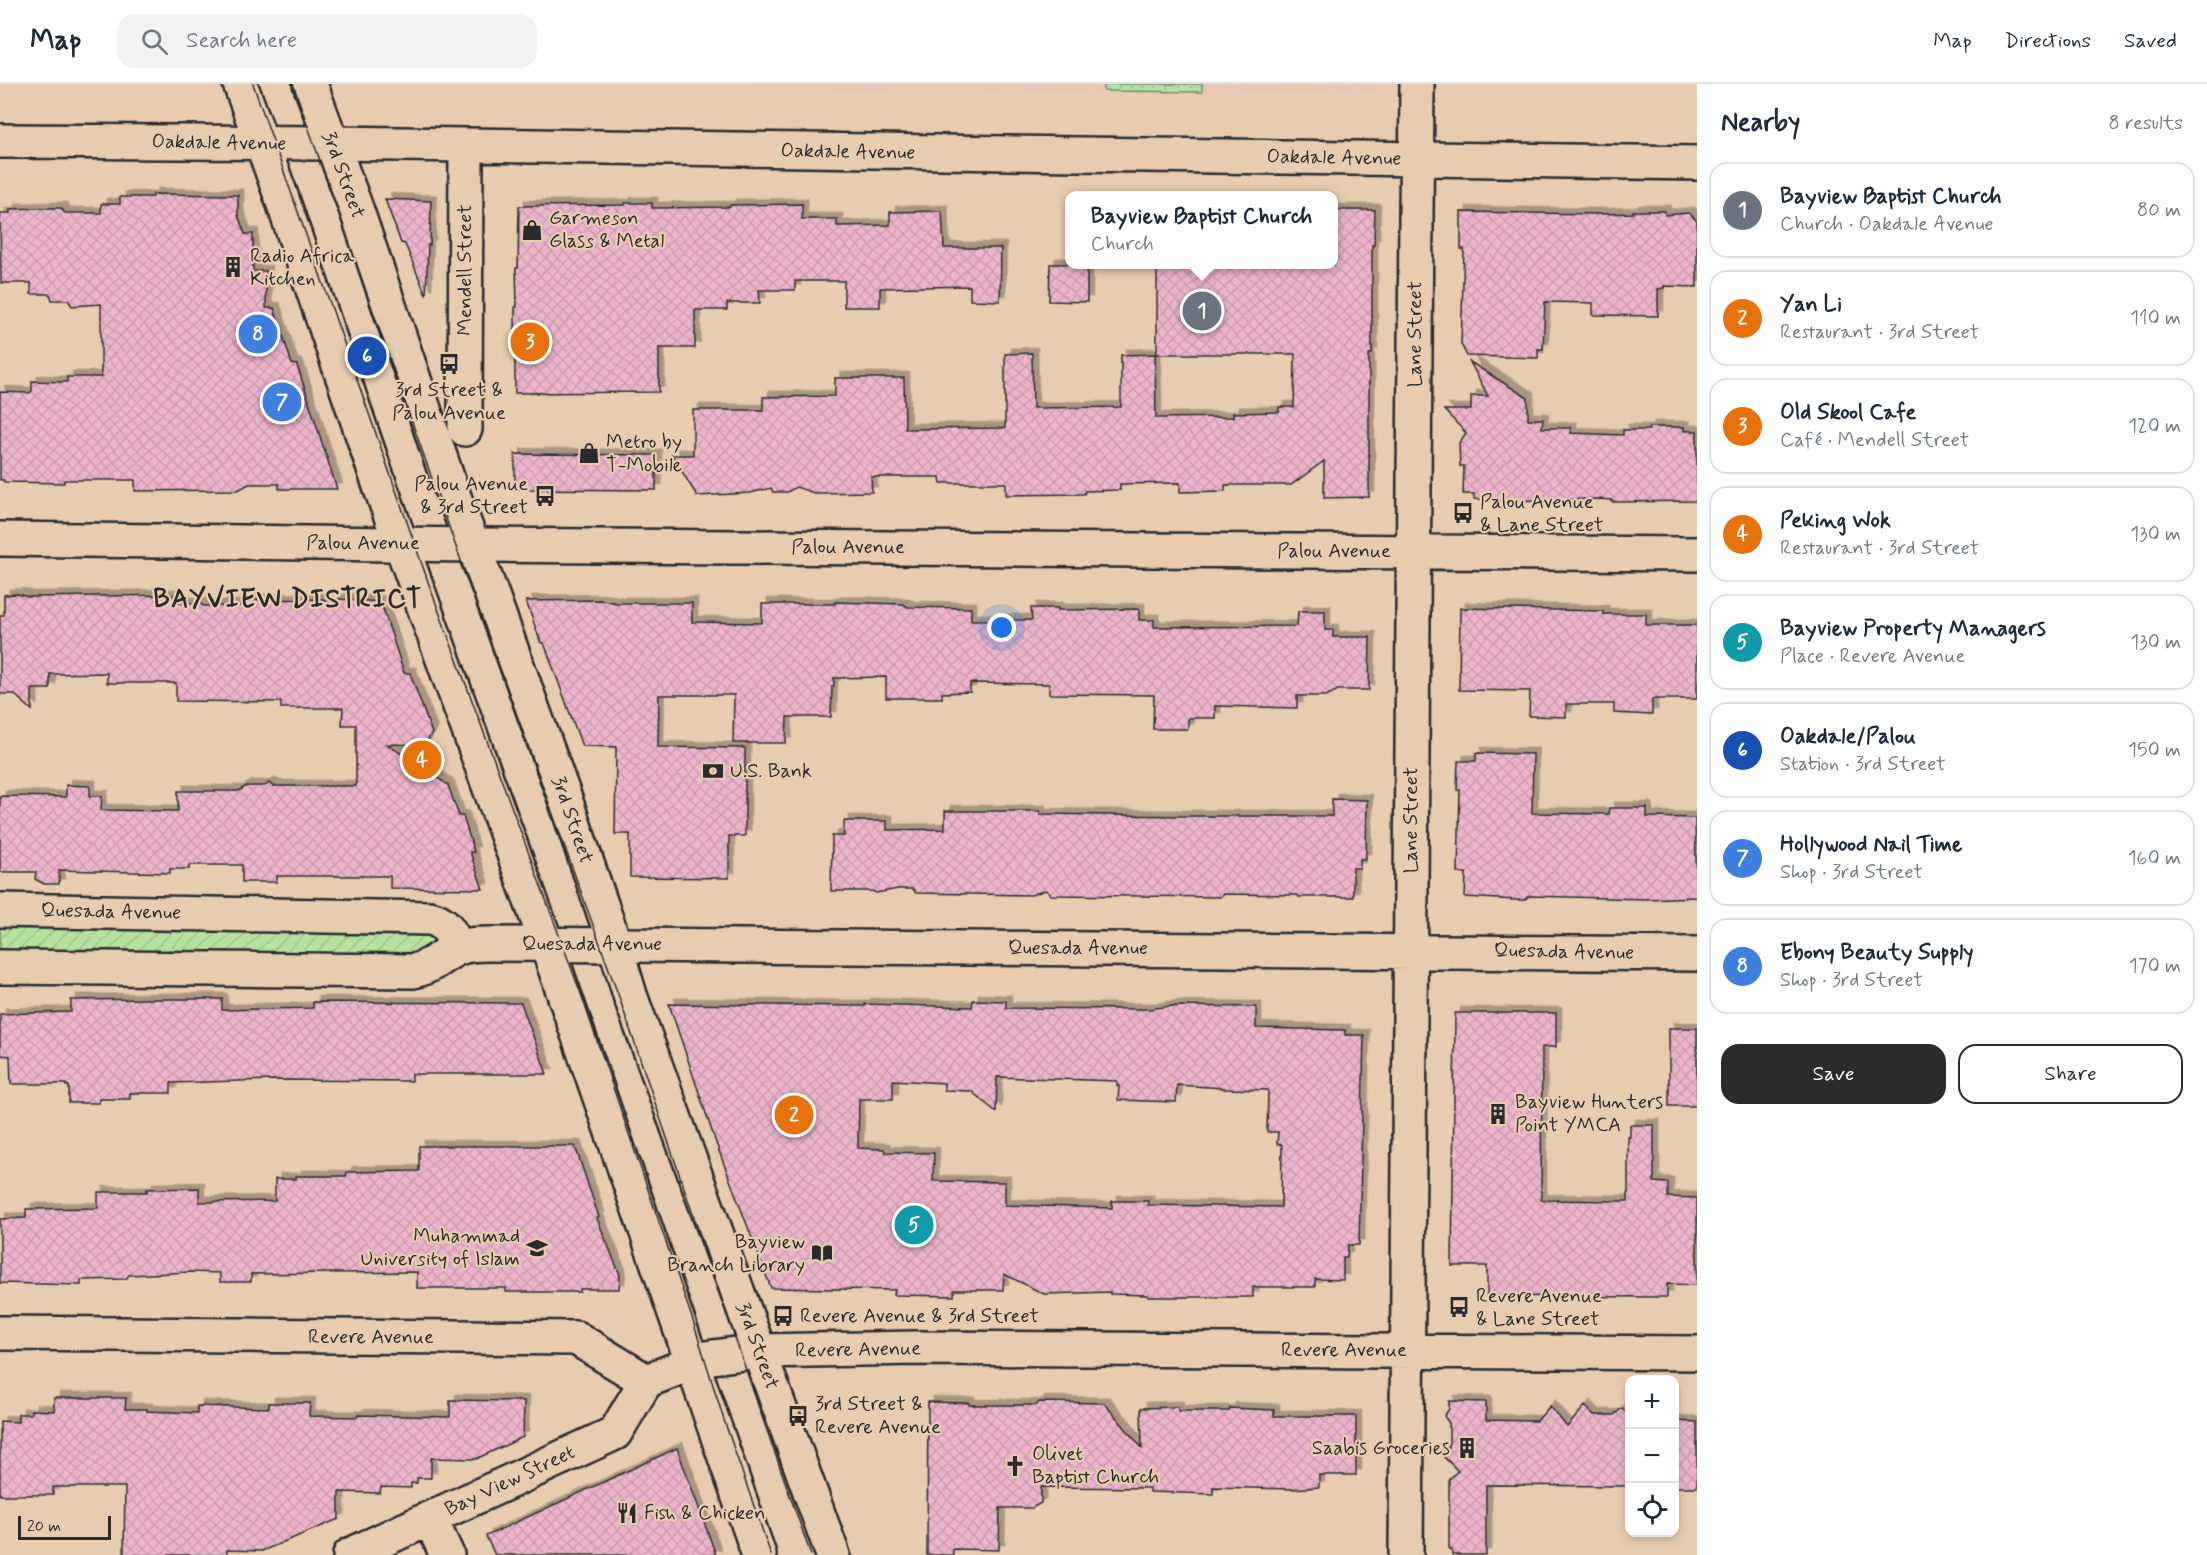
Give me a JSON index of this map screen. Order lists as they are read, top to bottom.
{
  "streets": {
    "street": [
      "Oakdale Avenue",
      "3rd Street",
      "Mendell Street",
      "Lane Street",
      "Palou Avenue",
      "Quesada Avenue",
      "Revere Avenue",
      "Bay View Street"
    ]
  },
  "crossings": [
    ["Oakdale Avenue", "3rd Street"],
    ["Oakdale Avenue", "Mendell Street"],
    ["Oakdale Avenue", "Lane Street"],
    ["3rd Street", "Palou Avenue"],
    ["3rd Street", "Quesada Avenue"],
    ["3rd Street", "Revere Avenue"],
    ["Lane Street", "Palou Avenue"],
    ["Lane Street", "Quesada Avenue"],
    ["Lane Street", "Revere Avenue"],
    ["Revere Avenue", "Bay View Street"]
  ],
  "districts": ["BAYVIEW DISTRICT"],
  "places": {
    "shop": ["Garmeson Glass & Metal", "Metro by T-Mobile"],
    "building": ["Radio Africa Kitchen", "Bayview Hunters Point YMCA", "Saabis Groceries"],
    "bus stop": [
      "3rd Street & Palou Avenue",
      "Palou Avenue & 3rd Street",
      "Palou Avenue & Lane Street",
      "Revere Avenue & Lane Street",
      "Revere Avenue & 3rd Street",
      "3rd Street & Revere Avenue"
    ],
    "bank": ["U.S. Bank"],
    "school or university": ["Muhammad University of Islam"],
    "library": ["Bayview Branch Library"],
    "church": ["Olivet Baptist Church"],
    "restaurant": ["Fish & Chicken"]
  },
  "scale_bar": "20 m",
  "page": {
    "header": "Map",
    "search": "Search here",
    "nav": ["Map", "Directions", "Saved"],
    "heading": ["Nearby", "8 results"],
    "list": [
      {
        "mark": "1",
        "name": "Bayview Baptist Church",
        "note": "Church · Oakdale Avenue",
        "value": "80 m"
      },
      {
        "mark": "2",
        "name": "Yan Li",
        "note": "Restaurant · 3rd Street",
        "value": "110 m"
      },
      {
        "mark": "3",
        "name": "Old Skool Cafe",
        "note": "Café · Mendell Street",
        "value": "120 m"
      },
      {
        "mark": "4",
        "name": "Peking Wok",
        "note": "Restaurant · 3rd Street",
        "value": "130 m"
      },
      {
        "mark": "5",
        "name": "Bayview Property Managers",
        "note": "Place · Revere Avenue",
        "value": "130 m"
      },
      {
        "mark": "6",
        "name": "Oakdale/Palou",
        "note": "Station · 3rd Street",
        "value": "150 m"
      },
      {
        "mark": "7",
        "name": "Hollywood Nail Time",
        "note": "Shop · 3rd Street",
        "value": "160 m"
      },
      {
        "mark": "8",
        "name": "Ebony Beauty Supply",
        "note": "Shop · 3rd Street",
        "value": "170 m"
      }
    ],
    "popup": ["Bayview Baptist Church", "Church"],
    "pins": [
      "1",
      "8",
      "3",
      "6",
      "7",
      "4",
      "2",
      "5"
    ],
    "buttons": ["Save", "Share"],
    "map_buttons": ["+", "−"],
    "scale": "20 m"
  }
}
